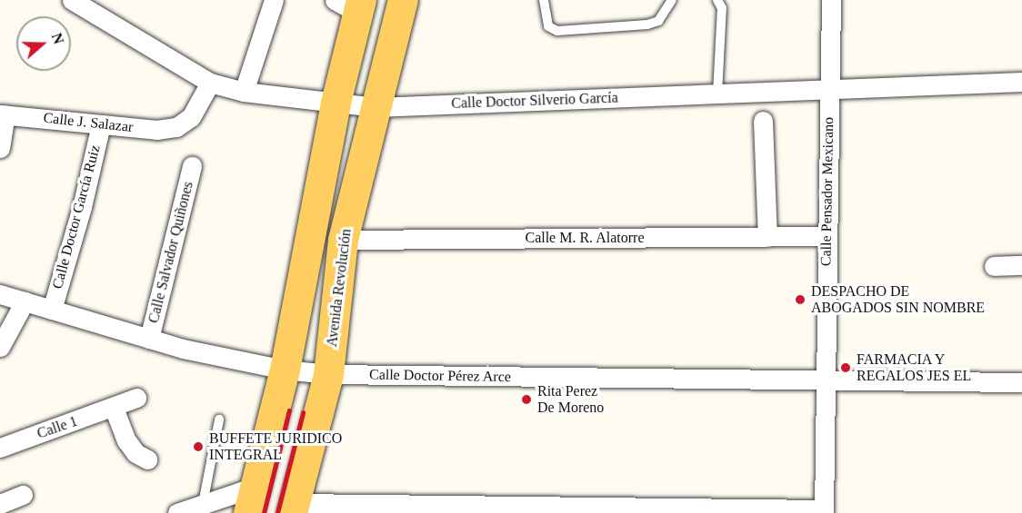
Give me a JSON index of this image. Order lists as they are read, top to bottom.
{
  "streets": {
    "main road": ["Avenida Revolución"],
    "street": [
      "Calle Doctor Silverio García",
      "Calle J. Salazar",
      "Calle Pensador Mexicano",
      "Calle Doctor García Ruiz",
      "Calle M. R. Alatorre",
      "Calle Salvador Quiñones",
      "Calle Doctor Pérez Arce",
      "Calle 1"
    ]
  },
  "crossings": [
    ["Calle Doctor Silverio García", "Calle J. Salazar"],
    ["Calle Doctor Silverio García", "Calle Pensador Mexicano"],
    ["Calle Doctor Silverio García", "Avenida Revolución"],
    ["Calle J. Salazar", "Calle Doctor García Ruiz"],
    ["Calle Pensador Mexicano", "Calle M. R. Alatorre"],
    ["Calle Pensador Mexicano", "Calle Doctor Pérez Arce"],
    ["Calle Doctor García Ruiz", "Calle Doctor Pérez Arce"],
    ["Calle M. R. Alatorre", "Avenida Revolución"],
    ["Calle Salvador Quiñones", "Calle Doctor Pérez Arce"],
    ["Avenida Revolución", "Calle Doctor Pérez Arce"]
  ],
  "places": [
    "DESPACHO DE ABOGADOS SIN NOMBRE",
    "FARMACIA Y REGALOS JES EL",
    "Rita Perez De Moreno",
    "BUFFETE JURIDICO INTEGRAL"
  ],
  "north": "right"
}
